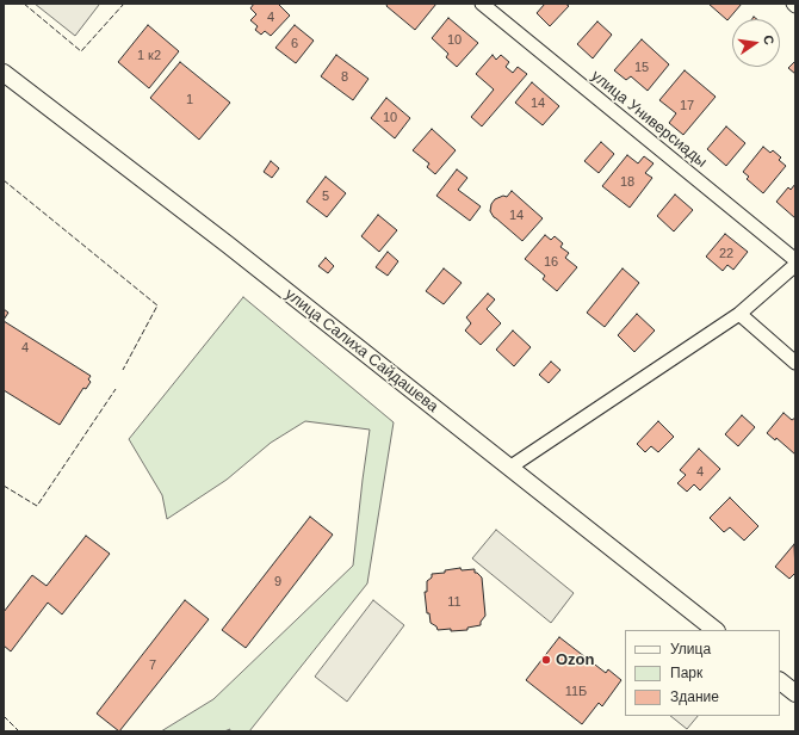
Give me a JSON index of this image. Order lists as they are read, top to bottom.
{
  "streets": {
    "street": ["улица Универсиады", "улица Салиха Сайдашева"]
  },
  "places": ["Ozon"],
  "house_numbers": [
    "4",
    "10",
    "6",
    "1 к2",
    "15",
    "8",
    "1",
    "14",
    "17",
    "10",
    "18",
    "5",
    "14",
    "22",
    "16",
    "4",
    "4",
    "9",
    "11",
    "7",
    "11Б"
  ],
  "legend": ["Улица", "Парк", "Здание"],
  "north": "right"
}
